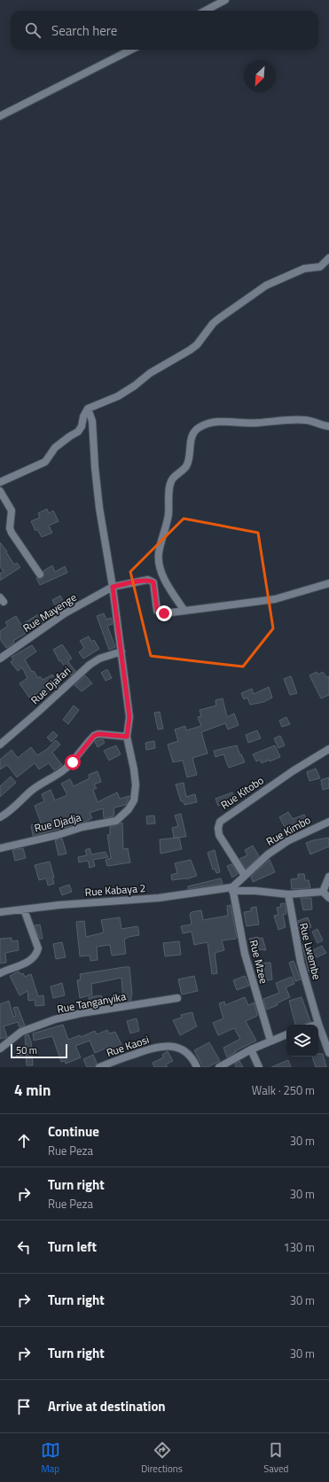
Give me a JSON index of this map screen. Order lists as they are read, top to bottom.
{
  "streets": {
    "street": [
      "Rue Mayenge",
      "Rue Djafari",
      "Rue Kitobo",
      "Rue Djadja",
      "Rue Kimbo",
      "Rue Kabaya 2",
      "Rue Lwembe",
      "Rue Mzee",
      "Rue Tanganyika",
      "Rue Kaosi"
    ]
  },
  "crossings": [
    ["Rue Kitobo", "Rue Kimbo"],
    ["Rue Kimbo", "Rue Kabaya 2"],
    ["Rue Kimbo", "Rue Mzee"],
    ["Rue Kabaya 2", "Rue Lwembe"],
    ["Rue Kabaya 2", "Rue Mzee"]
  ],
  "scale_bar": "50 m",
  "north": "bottom left",
  "page": {
    "search": "Search here",
    "scale": "50 m",
    "heading": ["4 min", "Walk · 250 m"],
    "list": [
      ["Continue", "Rue Peza", "30 m"],
      ["Turn right", "Rue Peza", "30 m"],
      ["Turn left", "130 m"],
      ["Turn right", "30 m"],
      ["Turn right", "30 m"],
      "Arrive at destination"
    ],
    "nav": ["Map", "Directions", "Saved"]
  }
}
